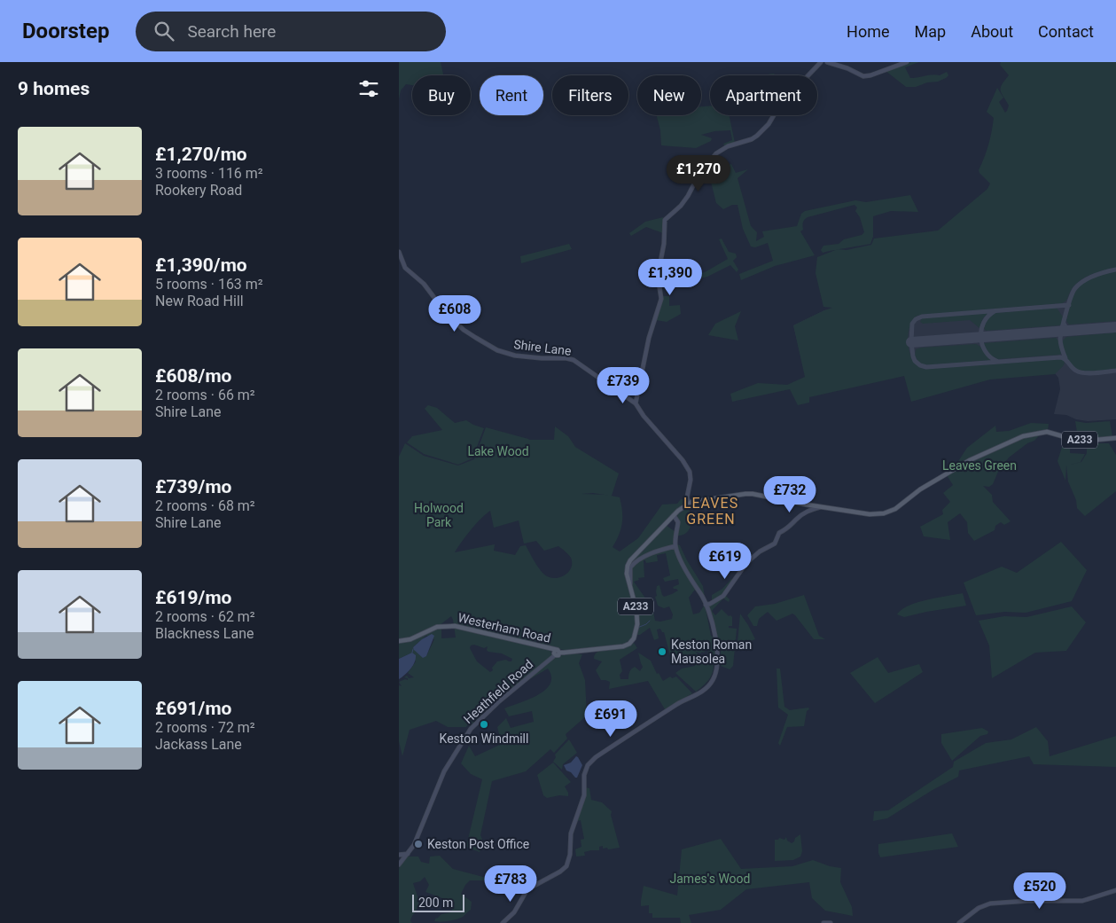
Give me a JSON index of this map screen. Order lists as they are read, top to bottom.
{
  "streets": {
    "main road": ["A233", "Westerham Road"],
    "street": ["Shire Lane", "Heathfield Road"]
  },
  "crossings": [
    ["Shire Lane", "A233"],
    ["Shire Lane", "Westerham Road"],
    ["A233", "Westerham Road"],
    ["Westerham Road", "Heathfield Road"]
  ],
  "districts": ["LEAVES GREEN"],
  "parks": [
    "Lake Wood",
    "Leaves Green",
    "Holwood Park",
    "James's Wood"
  ],
  "places": ["Keston Roman Mausolea", "Keston Windmill", "Keston Post Office"],
  "scale_bar": "200 m",
  "page": {
    "header": "Doorstep",
    "search": "Search here",
    "nav": [
      "Home",
      "Map",
      "About",
      "Contact"
    ],
    "heading": "9 homes",
    "chip": [
      "Buy",
      "Rent",
      "Filters",
      "New",
      "Apartment"
    ],
    "list": [
      {
        "name": "£1,270/mo",
        "note": "3 rooms · 116 m² · Rookery Road"
      },
      {
        "name": "£1,390/mo",
        "note": "5 rooms · 163 m² · New Road Hill"
      },
      {
        "name": "£608/mo",
        "note": "2 rooms · 66 m² · Shire Lane"
      },
      {
        "name": "£739/mo",
        "note": "2 rooms · 68 m² · Shire Lane"
      },
      {
        "name": "£619/mo",
        "note": "2 rooms · 62 m² · Blackness Lane"
      },
      {
        "name": "£691/mo",
        "note": "2 rooms · 72 m² · Jackass Lane"
      }
    ],
    "price": [
      "£1,270",
      "£1,390",
      "£608",
      "£739",
      "£732",
      "£619",
      "£691",
      "£783",
      "£520"
    ],
    "scale": "200 m"
  }
}
